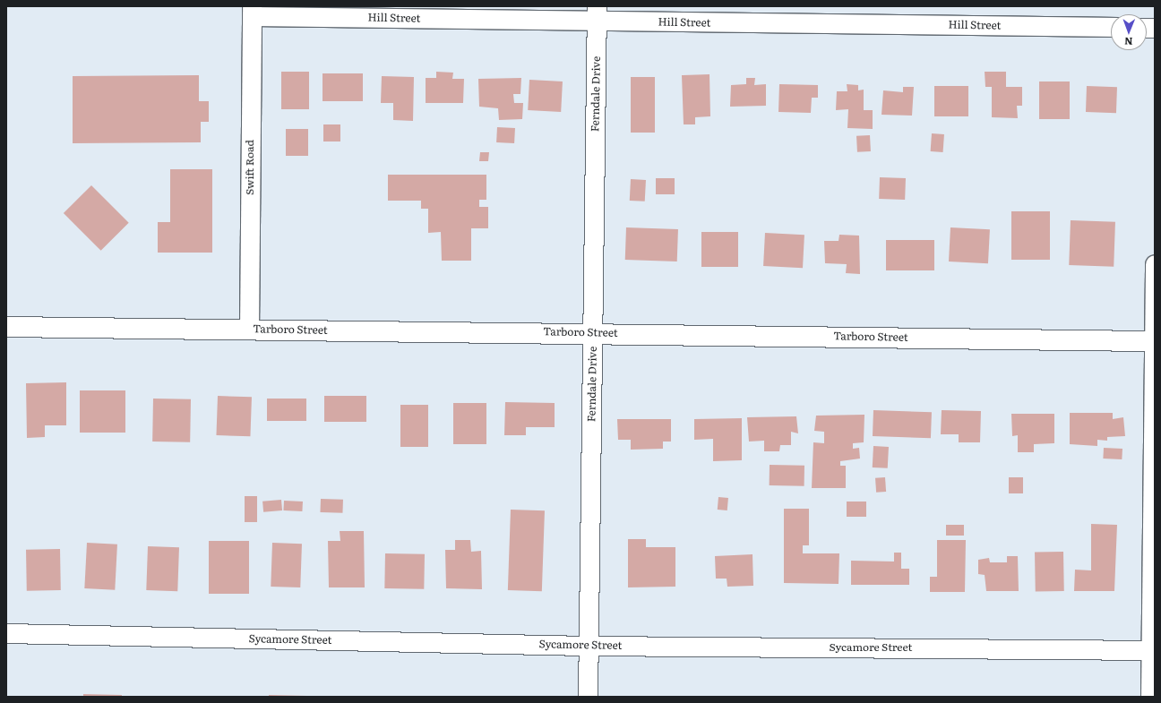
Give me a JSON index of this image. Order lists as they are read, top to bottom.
{
  "streets": {
    "street": [
      "Hill Street",
      "Ferndale Drive",
      "Swift Road",
      "Tarboro Street",
      "Sycamore Street"
    ]
  },
  "crossings": [
    ["Hill Street", "Ferndale Drive"],
    ["Hill Street", "Swift Road"],
    ["Ferndale Drive", "Tarboro Street"],
    ["Ferndale Drive", "Sycamore Street"],
    ["Swift Road", "Tarboro Street"]
  ],
  "north": "bottom"
}
